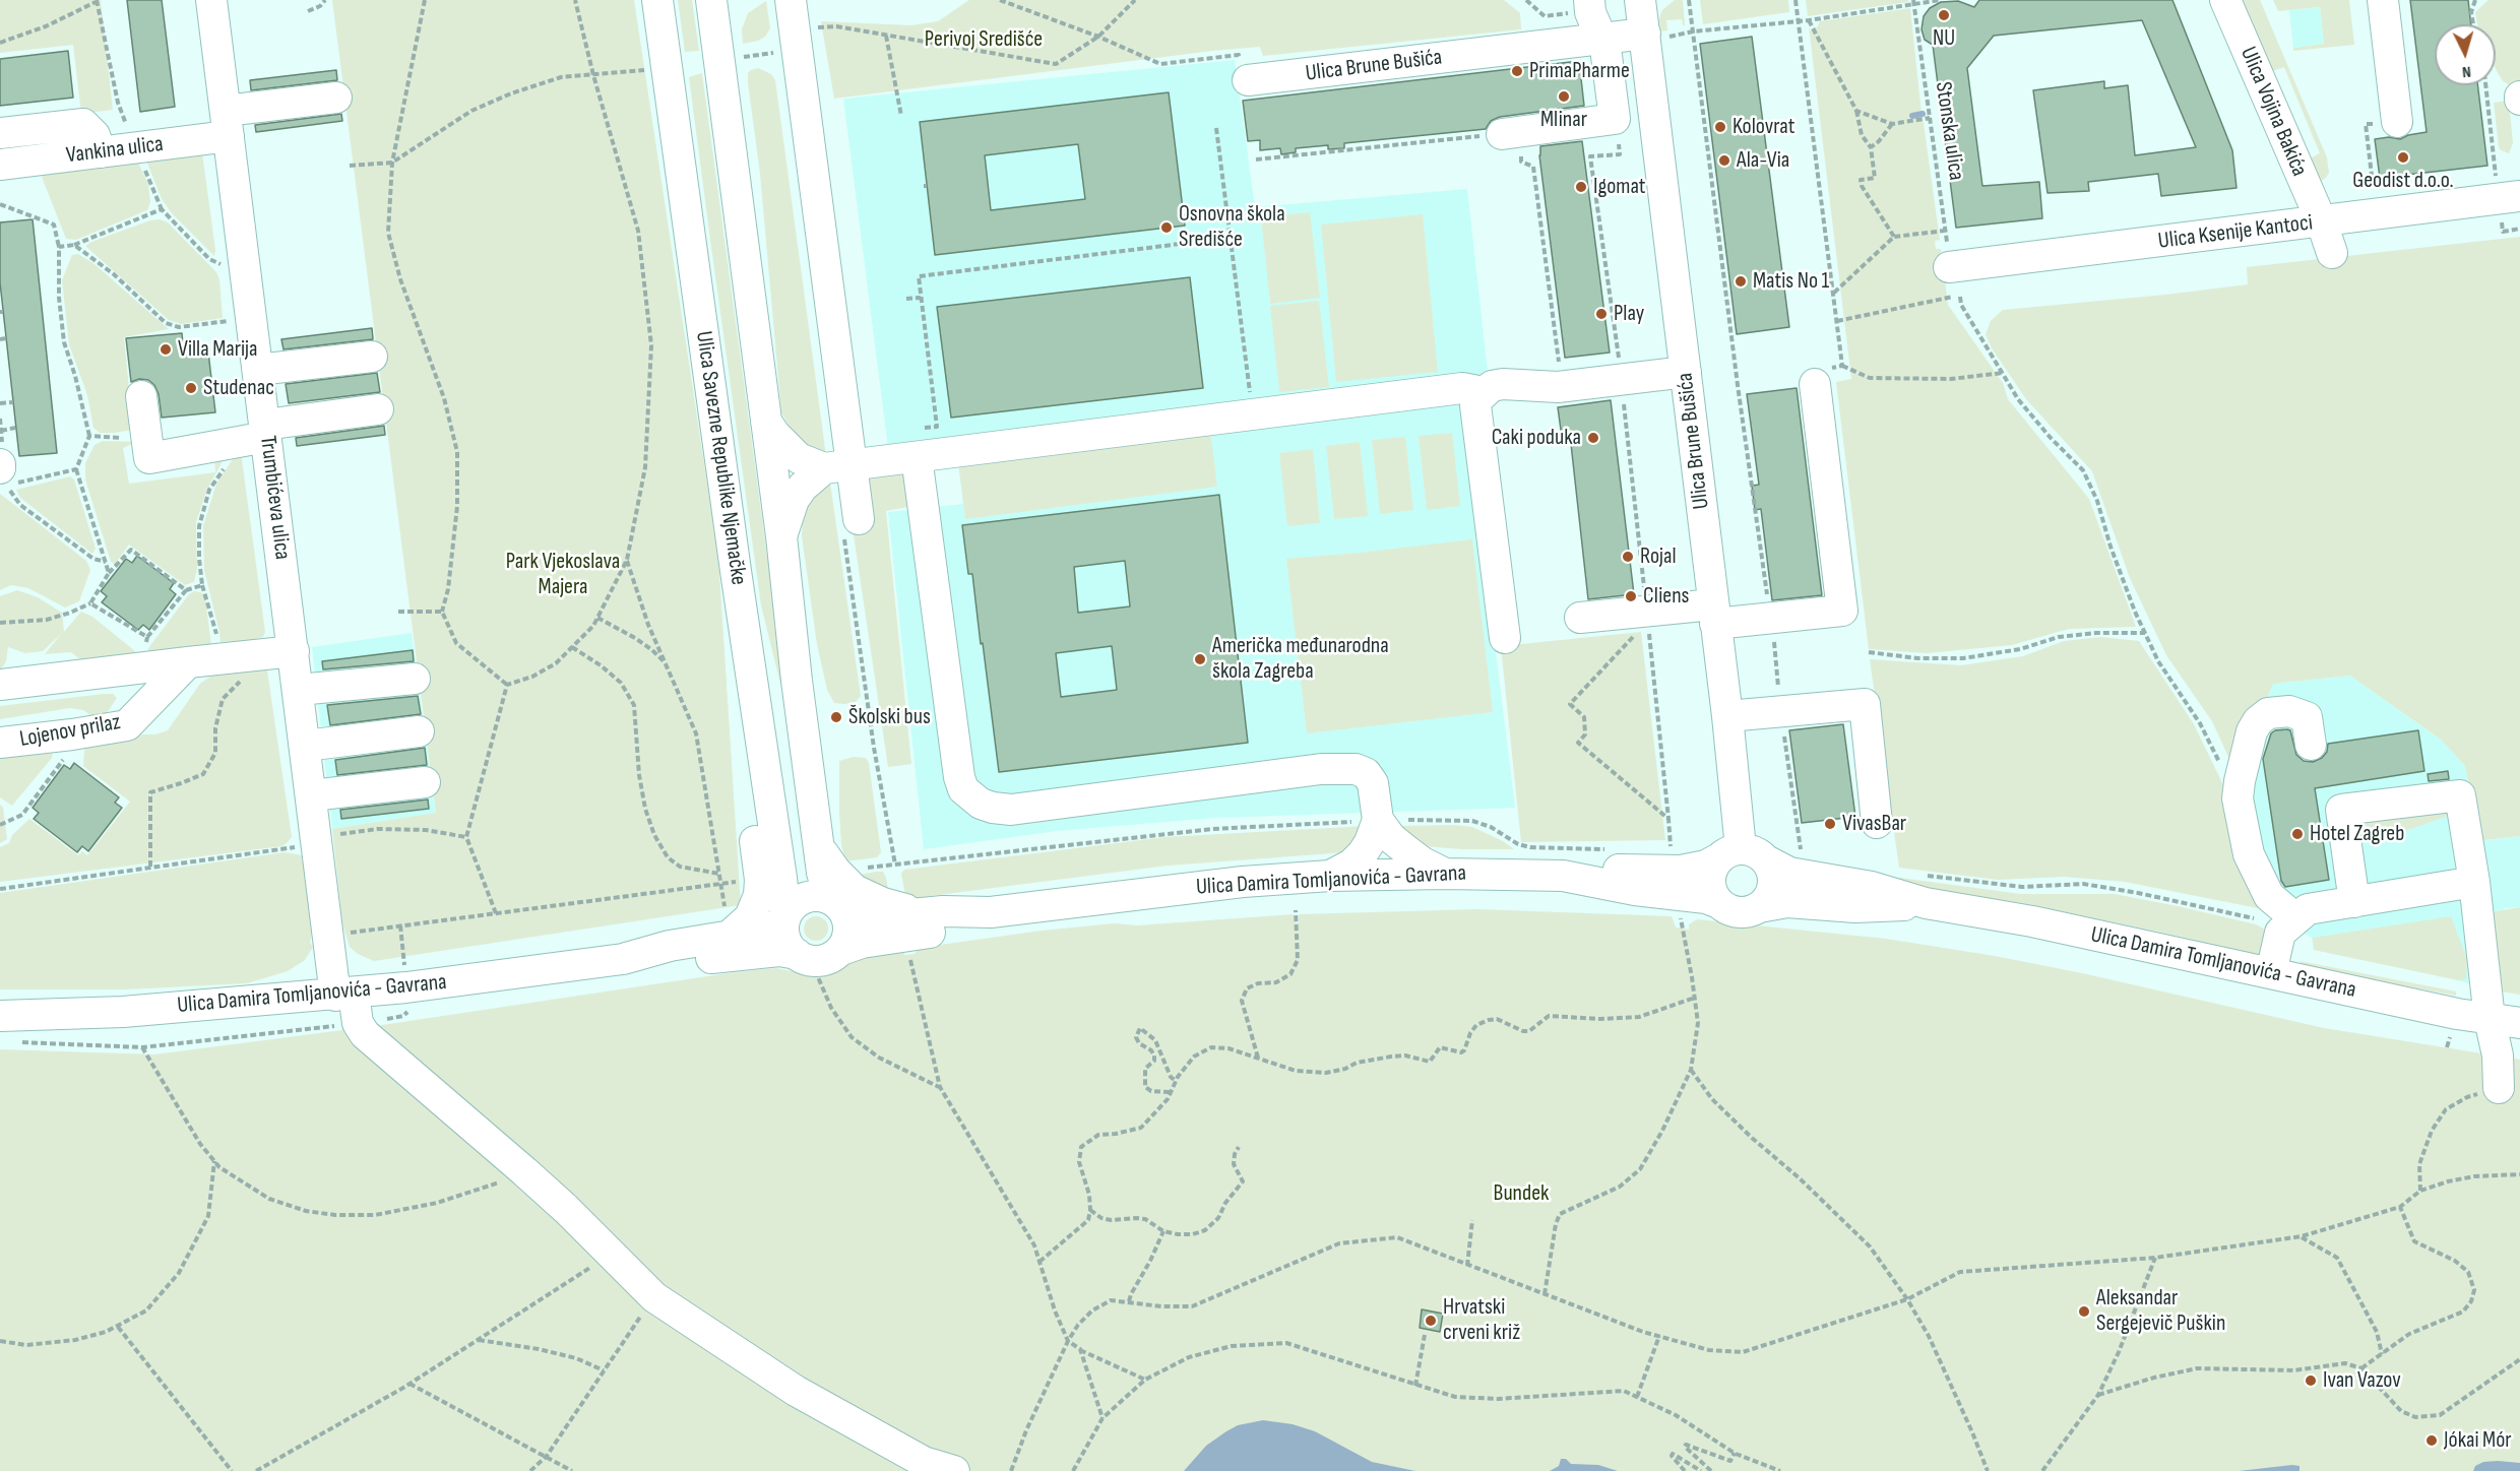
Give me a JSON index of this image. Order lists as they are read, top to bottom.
{
  "streets": {
    "street": [
      "Ulica Brune Bušića",
      "Ulica Vojina Bakića",
      "Vankina ulica",
      "Ulica Ksenije Kantoci",
      "Ulica Savezne Republike Njemačke",
      "Trumbićeva ulica",
      "Lojenov prilaz",
      "Ulica Damira Tomljanovića - Gavrana"
    ],
    "path": ["Stonska ulica"]
  },
  "crossings": [
    ["Ulica Brune Bušića", "Ulica Damira Tomljanovića - Gavrana"],
    ["Ulica Vojina Bakića", "Ulica Ksenije Kantoci"],
    ["Stonska ulica", "Ulica Ksenije Kantoci"],
    ["Vankina ulica", "Trumbićeva ulica"],
    ["Ulica Savezne Republike Njemačke", "Ulica Damira Tomljanovića - Gavrana"],
    ["Trumbićeva ulica", "Ulica Damira Tomljanovića - Gavrana"]
  ],
  "parks": ["Perivoj Središće", "Park Vjekoslava Majera", "Bundek"],
  "places": [
    "NU",
    "PrimaPharme",
    "Mlinar",
    "Kolovrat",
    "Geodist d.o.o.",
    "Ala-Via",
    "Igomat",
    "Osnovna škola Središće",
    "Matis No 1",
    "Play",
    "Villa Marija",
    "Studenac",
    "Caki poduka",
    "Rojal",
    "Cliens",
    "Američka međunarodna škola Zagreba",
    "Školski bus",
    "VivasBar",
    "Hotel Zagreb",
    "Aleksandar Sergejevič Puškin",
    "Hrvatski crveni križ",
    "Ivan Vazov",
    "Jókai Mór"
  ],
  "north": "bottom"
}
